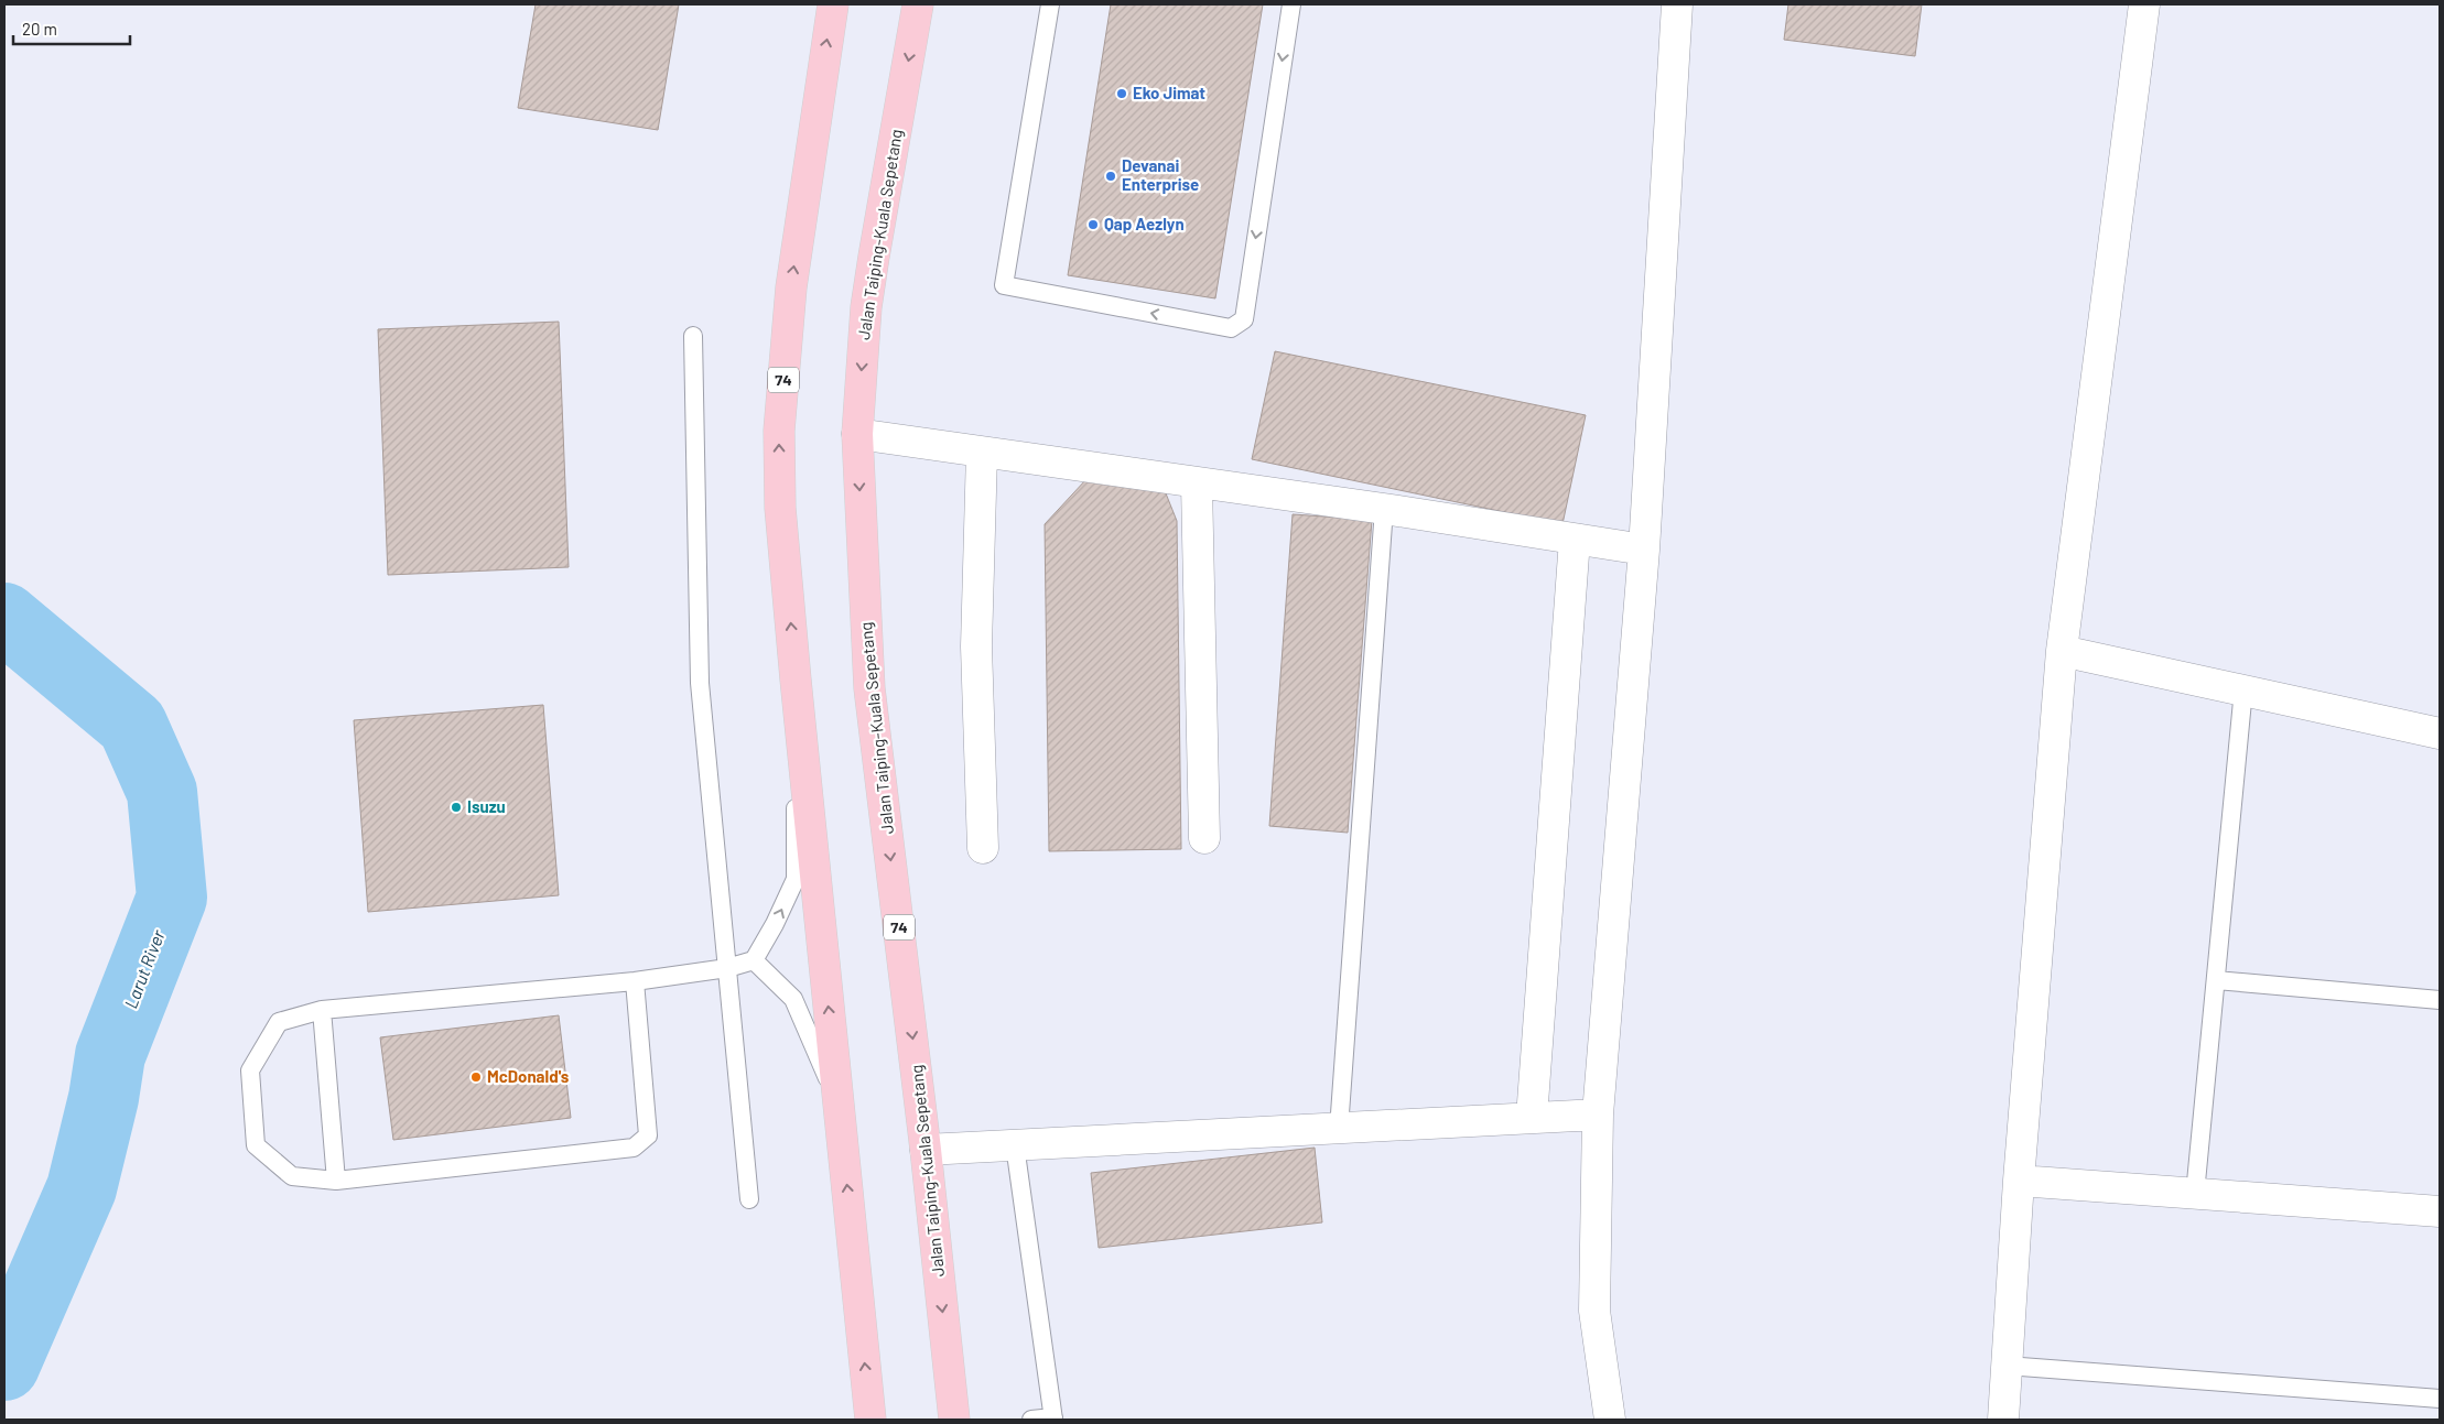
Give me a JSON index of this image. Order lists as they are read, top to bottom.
{
  "streets": {
    "main road": ["Jalan Taiping-Kuala Sepetang", "74"]
  },
  "water": ["Larut River"],
  "places": [
    "Eko Jimat",
    "Devanai Enterprise",
    "Qap Aezlyn",
    "Isuzu",
    "McDonald's"
  ],
  "scale_bar": "20 m"
}
